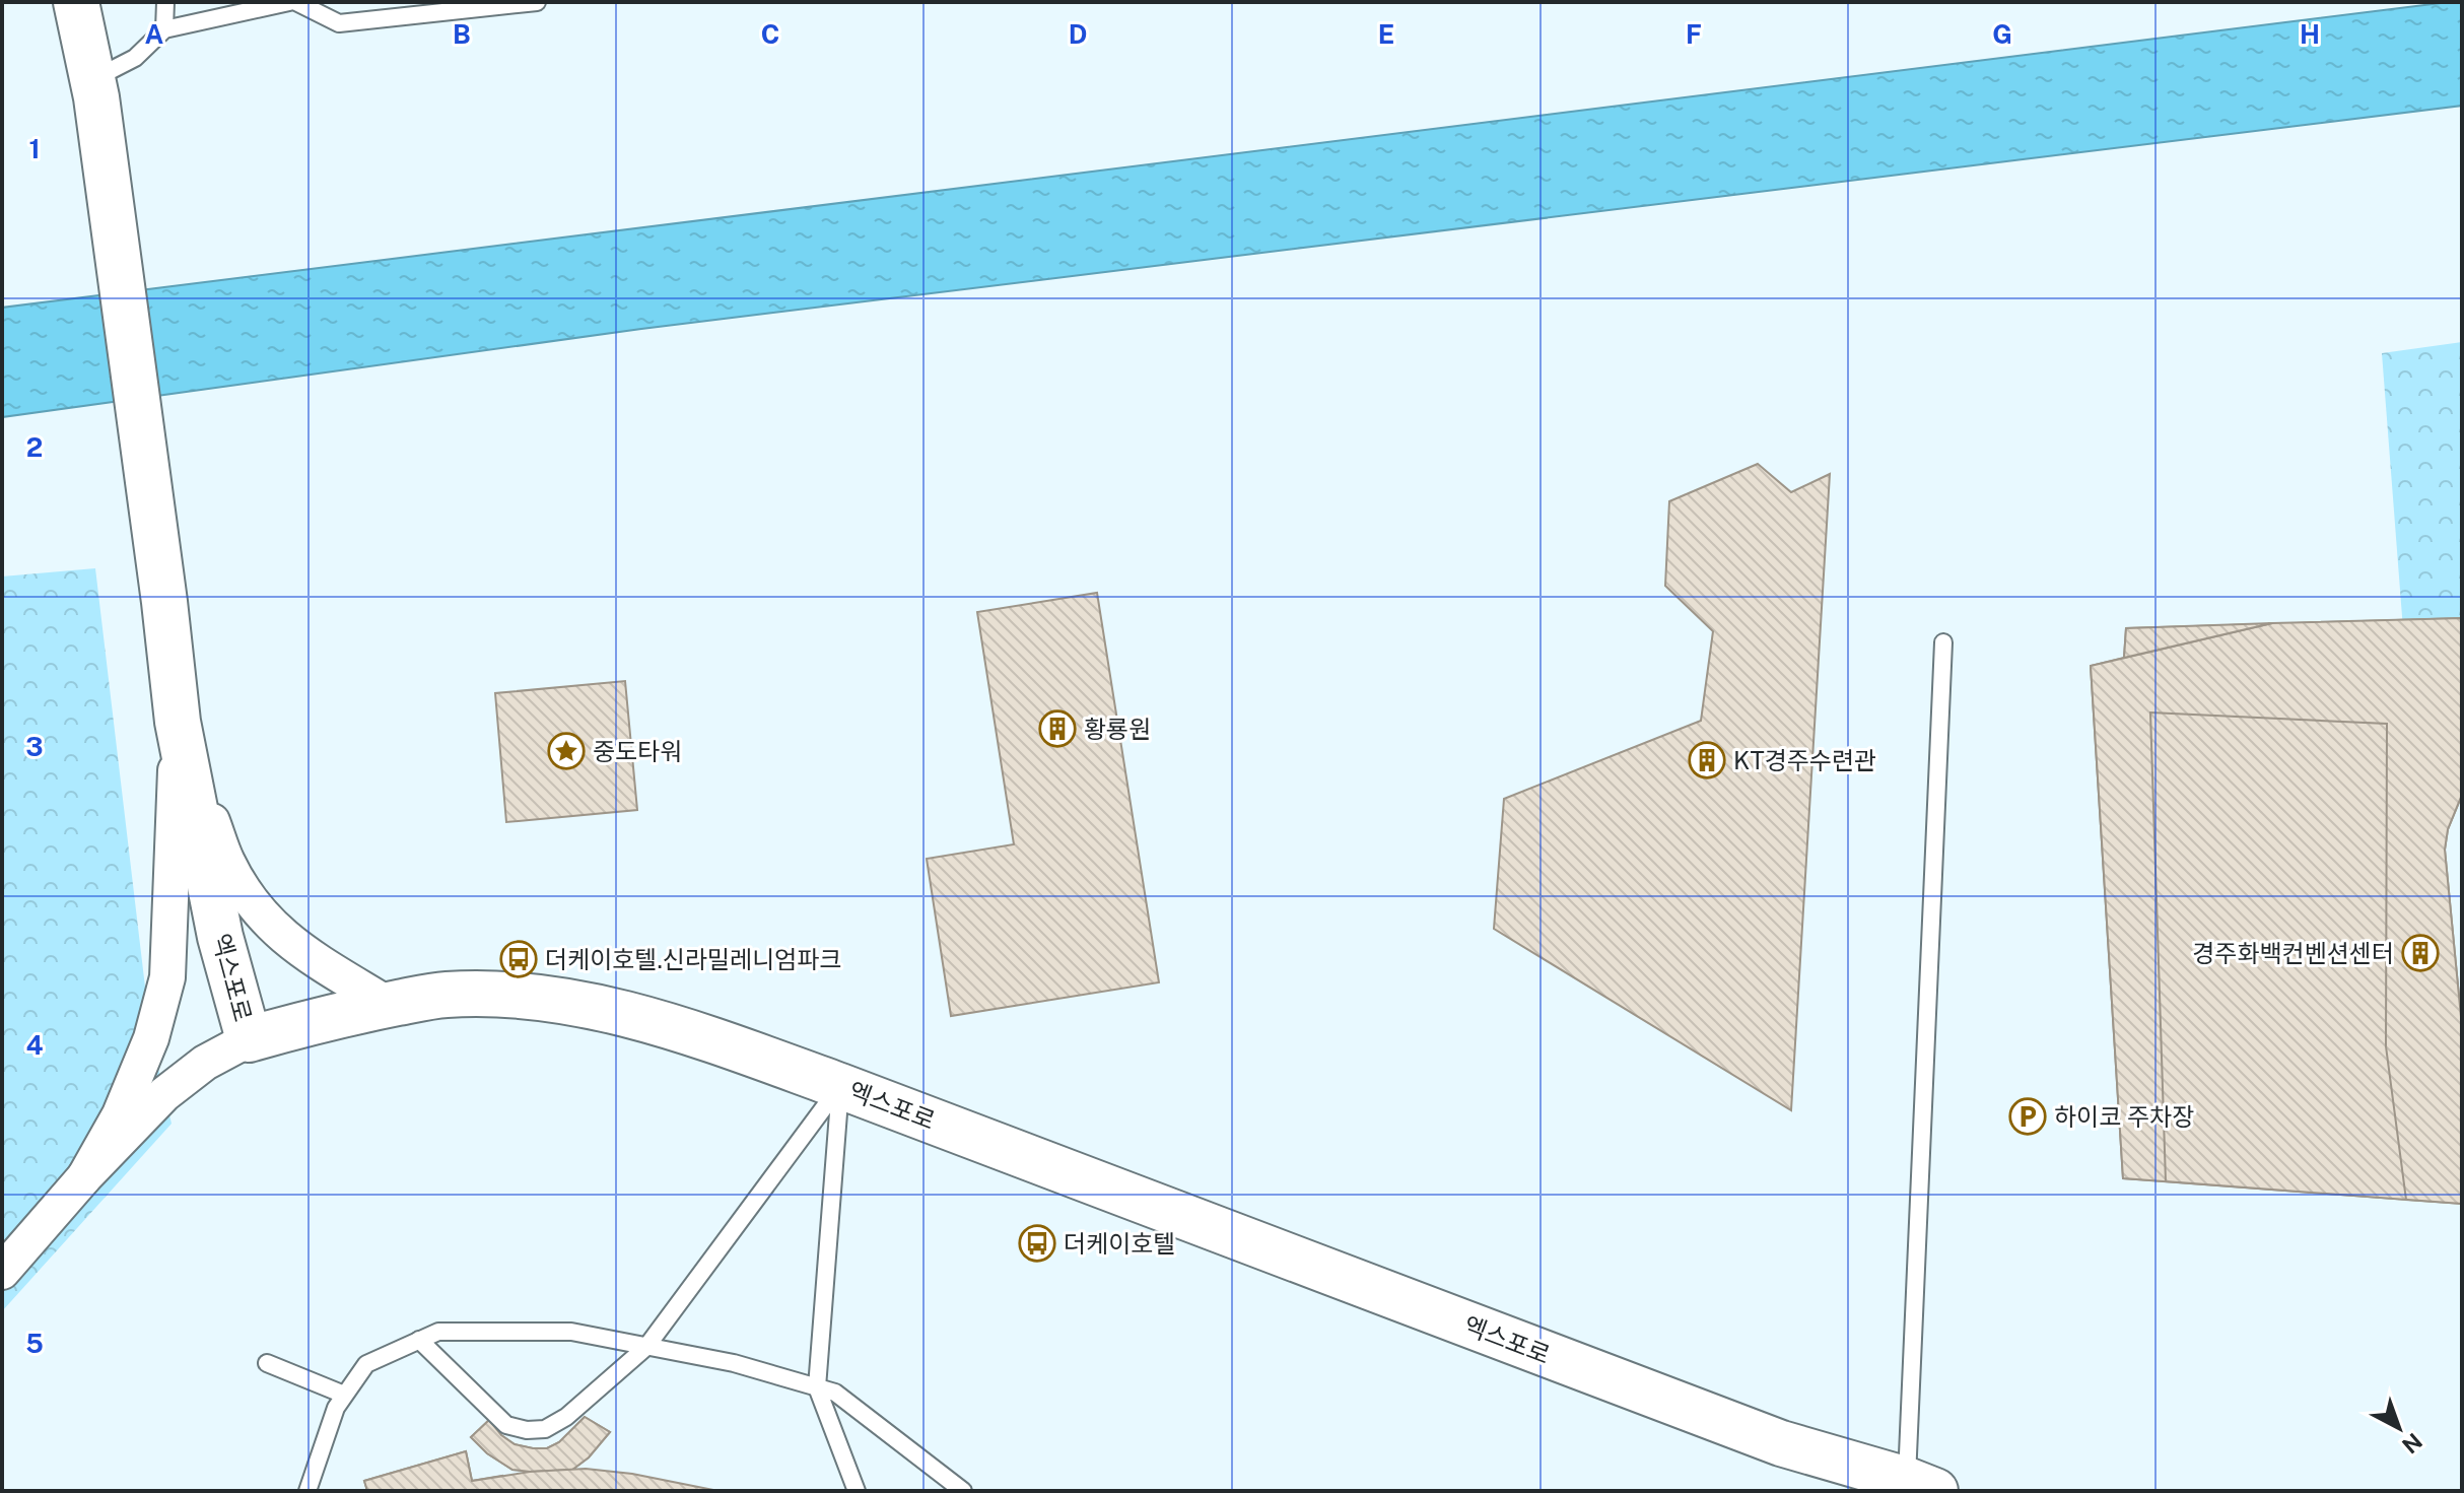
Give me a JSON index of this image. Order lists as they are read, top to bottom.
{
  "streets": {
    "main road": ["엑스포로"]
  },
  "places": {
    "building": ["황룡원", "KT경주수련관", "경주화백컨벤션센터"],
    "place": ["중도타워"],
    "bus stop": ["더케이호텔.신라밀레니엄파크", "더케이호텔"],
    "parking": ["하이코 주차장"]
  },
  "north": "bottom right",
  "grid": {
    "columns": [
      "A",
      "B",
      "C",
      "D",
      "E",
      "F",
      "G",
      "H"
    ],
    "rows": [
      "1",
      "2",
      "3",
      "4",
      "5"
    ]
  }
}
